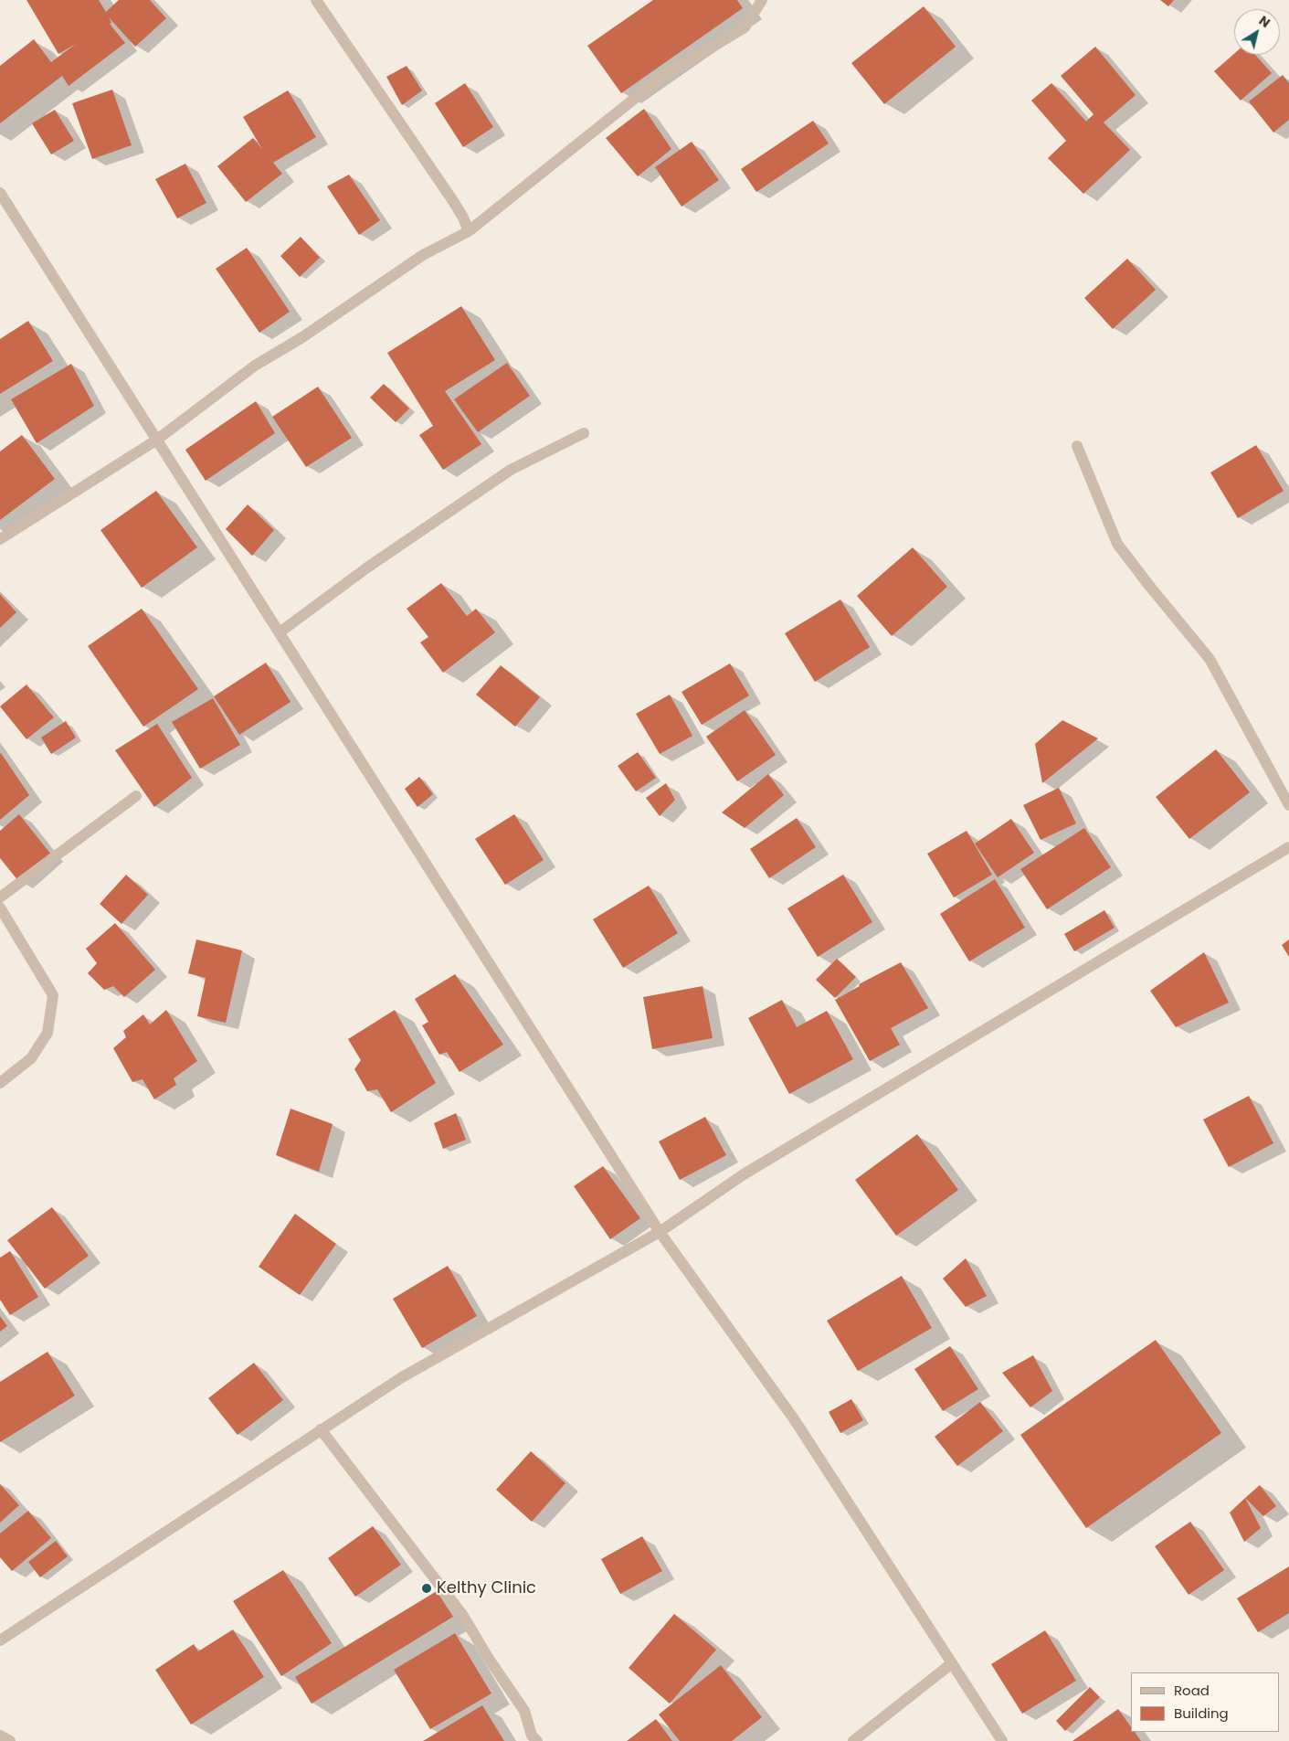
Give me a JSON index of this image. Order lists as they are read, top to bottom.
{
  "places": ["Kelthy Clinic"],
  "legend": ["Road", "Building"],
  "north": "top right"
}
